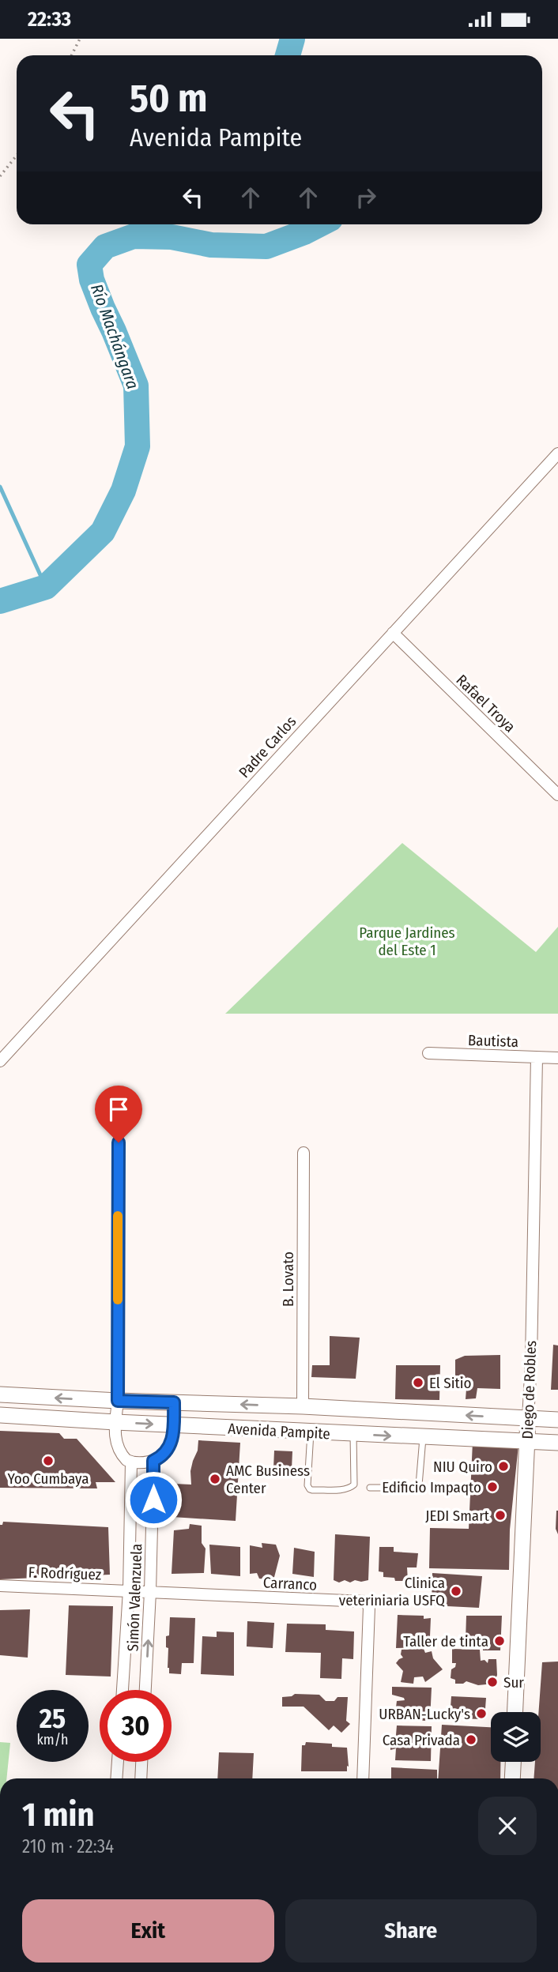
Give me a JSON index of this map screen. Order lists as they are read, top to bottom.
{
  "streets": {
    "street": [
      "Rafael Troya",
      "Padre Carlos",
      "Bautista",
      "B. Lovato",
      "Diego de Robles",
      "Avenida Pampite",
      "F. Rodríguez",
      "Carranco",
      "Simón Valenzuela"
    ]
  },
  "crossings": [
    ["Rafael Troya", "Padre Carlos"],
    ["Bautista", "Diego de Robles"],
    ["B. Lovato", "Avenida Pampite"],
    ["Diego de Robles", "Avenida Pampite"],
    ["F. Rodríguez", "Carranco"],
    ["F. Rodríguez", "Simón Valenzuela"],
    ["Carranco", "Simón Valenzuela"]
  ],
  "water": ["Río Machángara"],
  "parks": ["Parque Jardines del Este 1"],
  "places": [
    "El Sitio",
    "Yoo Cumbaya",
    "NIU Quiro",
    "AMC Business Center",
    "Edificio Impaqto",
    "JEDI Smart",
    "Clinica veteriniaria USFQ",
    "Taller de tinta",
    "Sur",
    "URBAN-Lucky's",
    "Casa Privada"
  ],
  "page": {
    "status": "22:33",
    "turn": ["50 m", "Avenida Pampite"],
    "speed": "25 km/h",
    "limit": "30",
    "heading": ["1 min", "210 m · 22:34"],
    "buttons": ["Exit", "Share"]
  }
}
